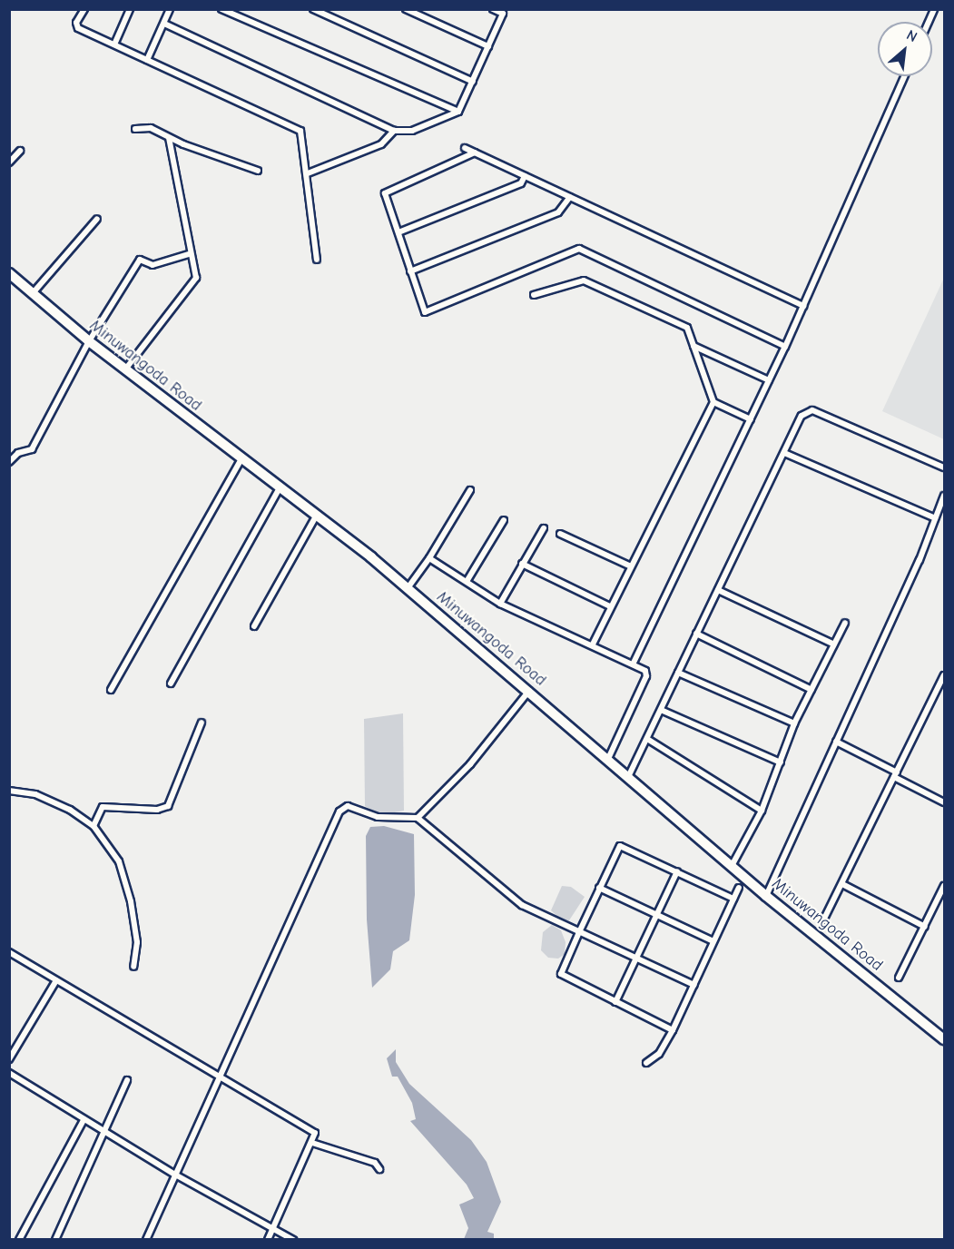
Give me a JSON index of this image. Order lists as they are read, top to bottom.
{
  "streets": {
    "main road": ["Minuwangoda Road"]
  },
  "north": "top right"
}
